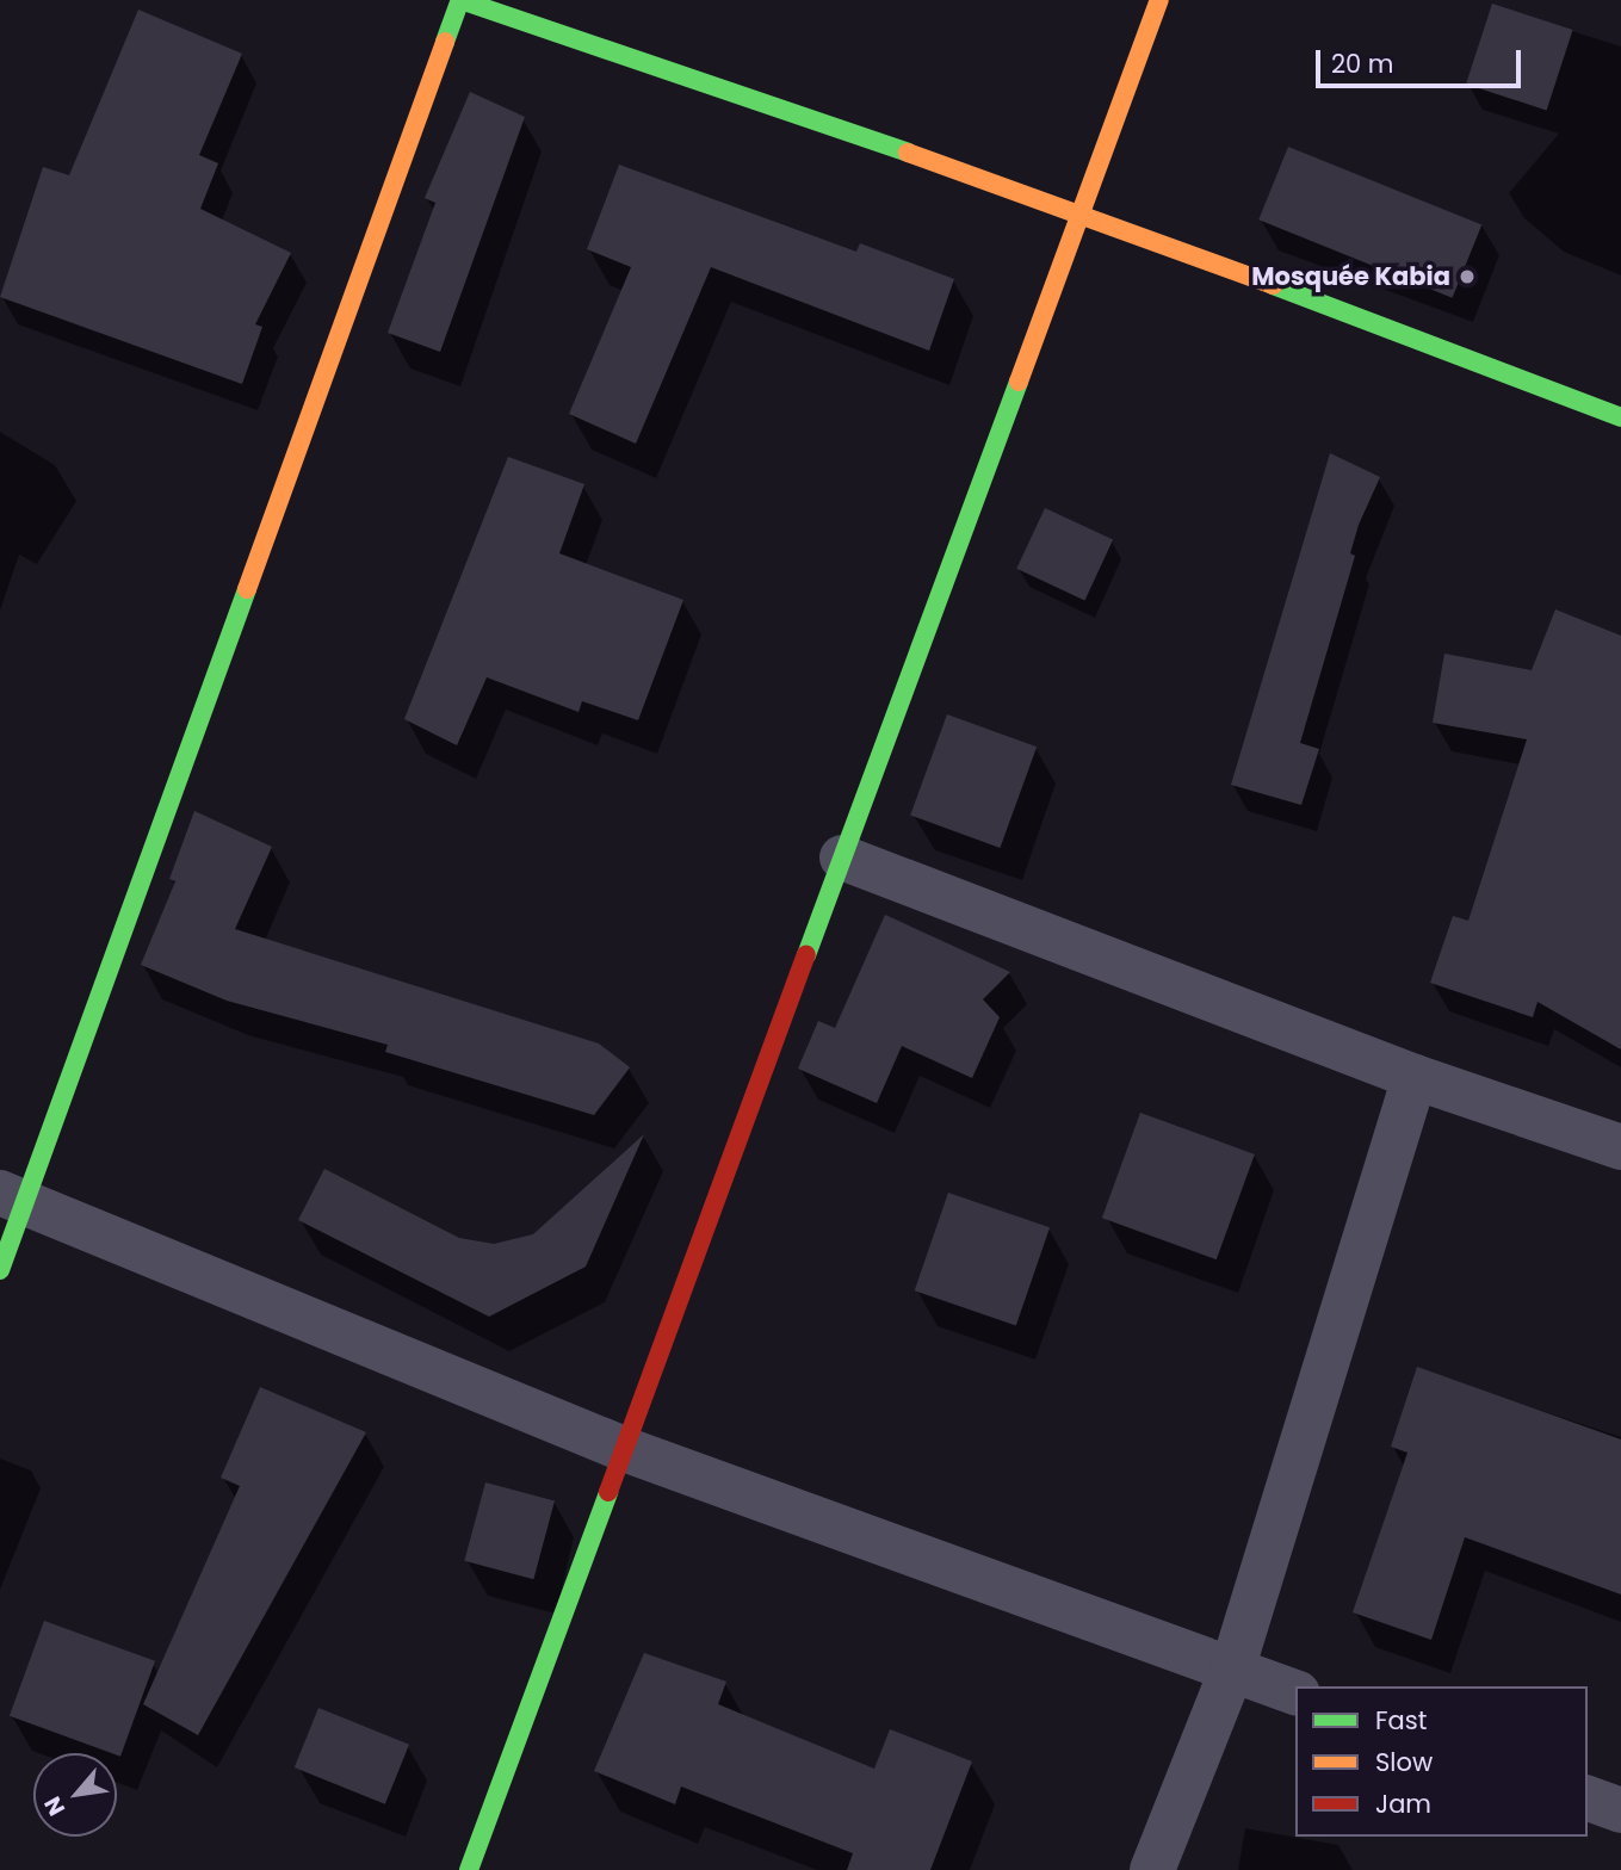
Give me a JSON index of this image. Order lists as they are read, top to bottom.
{
  "places": ["Mosquée Kabia"],
  "legend": ["Fast", "Slow", "Jam"],
  "scale_bar": "20 m",
  "north": "bottom left"
}
